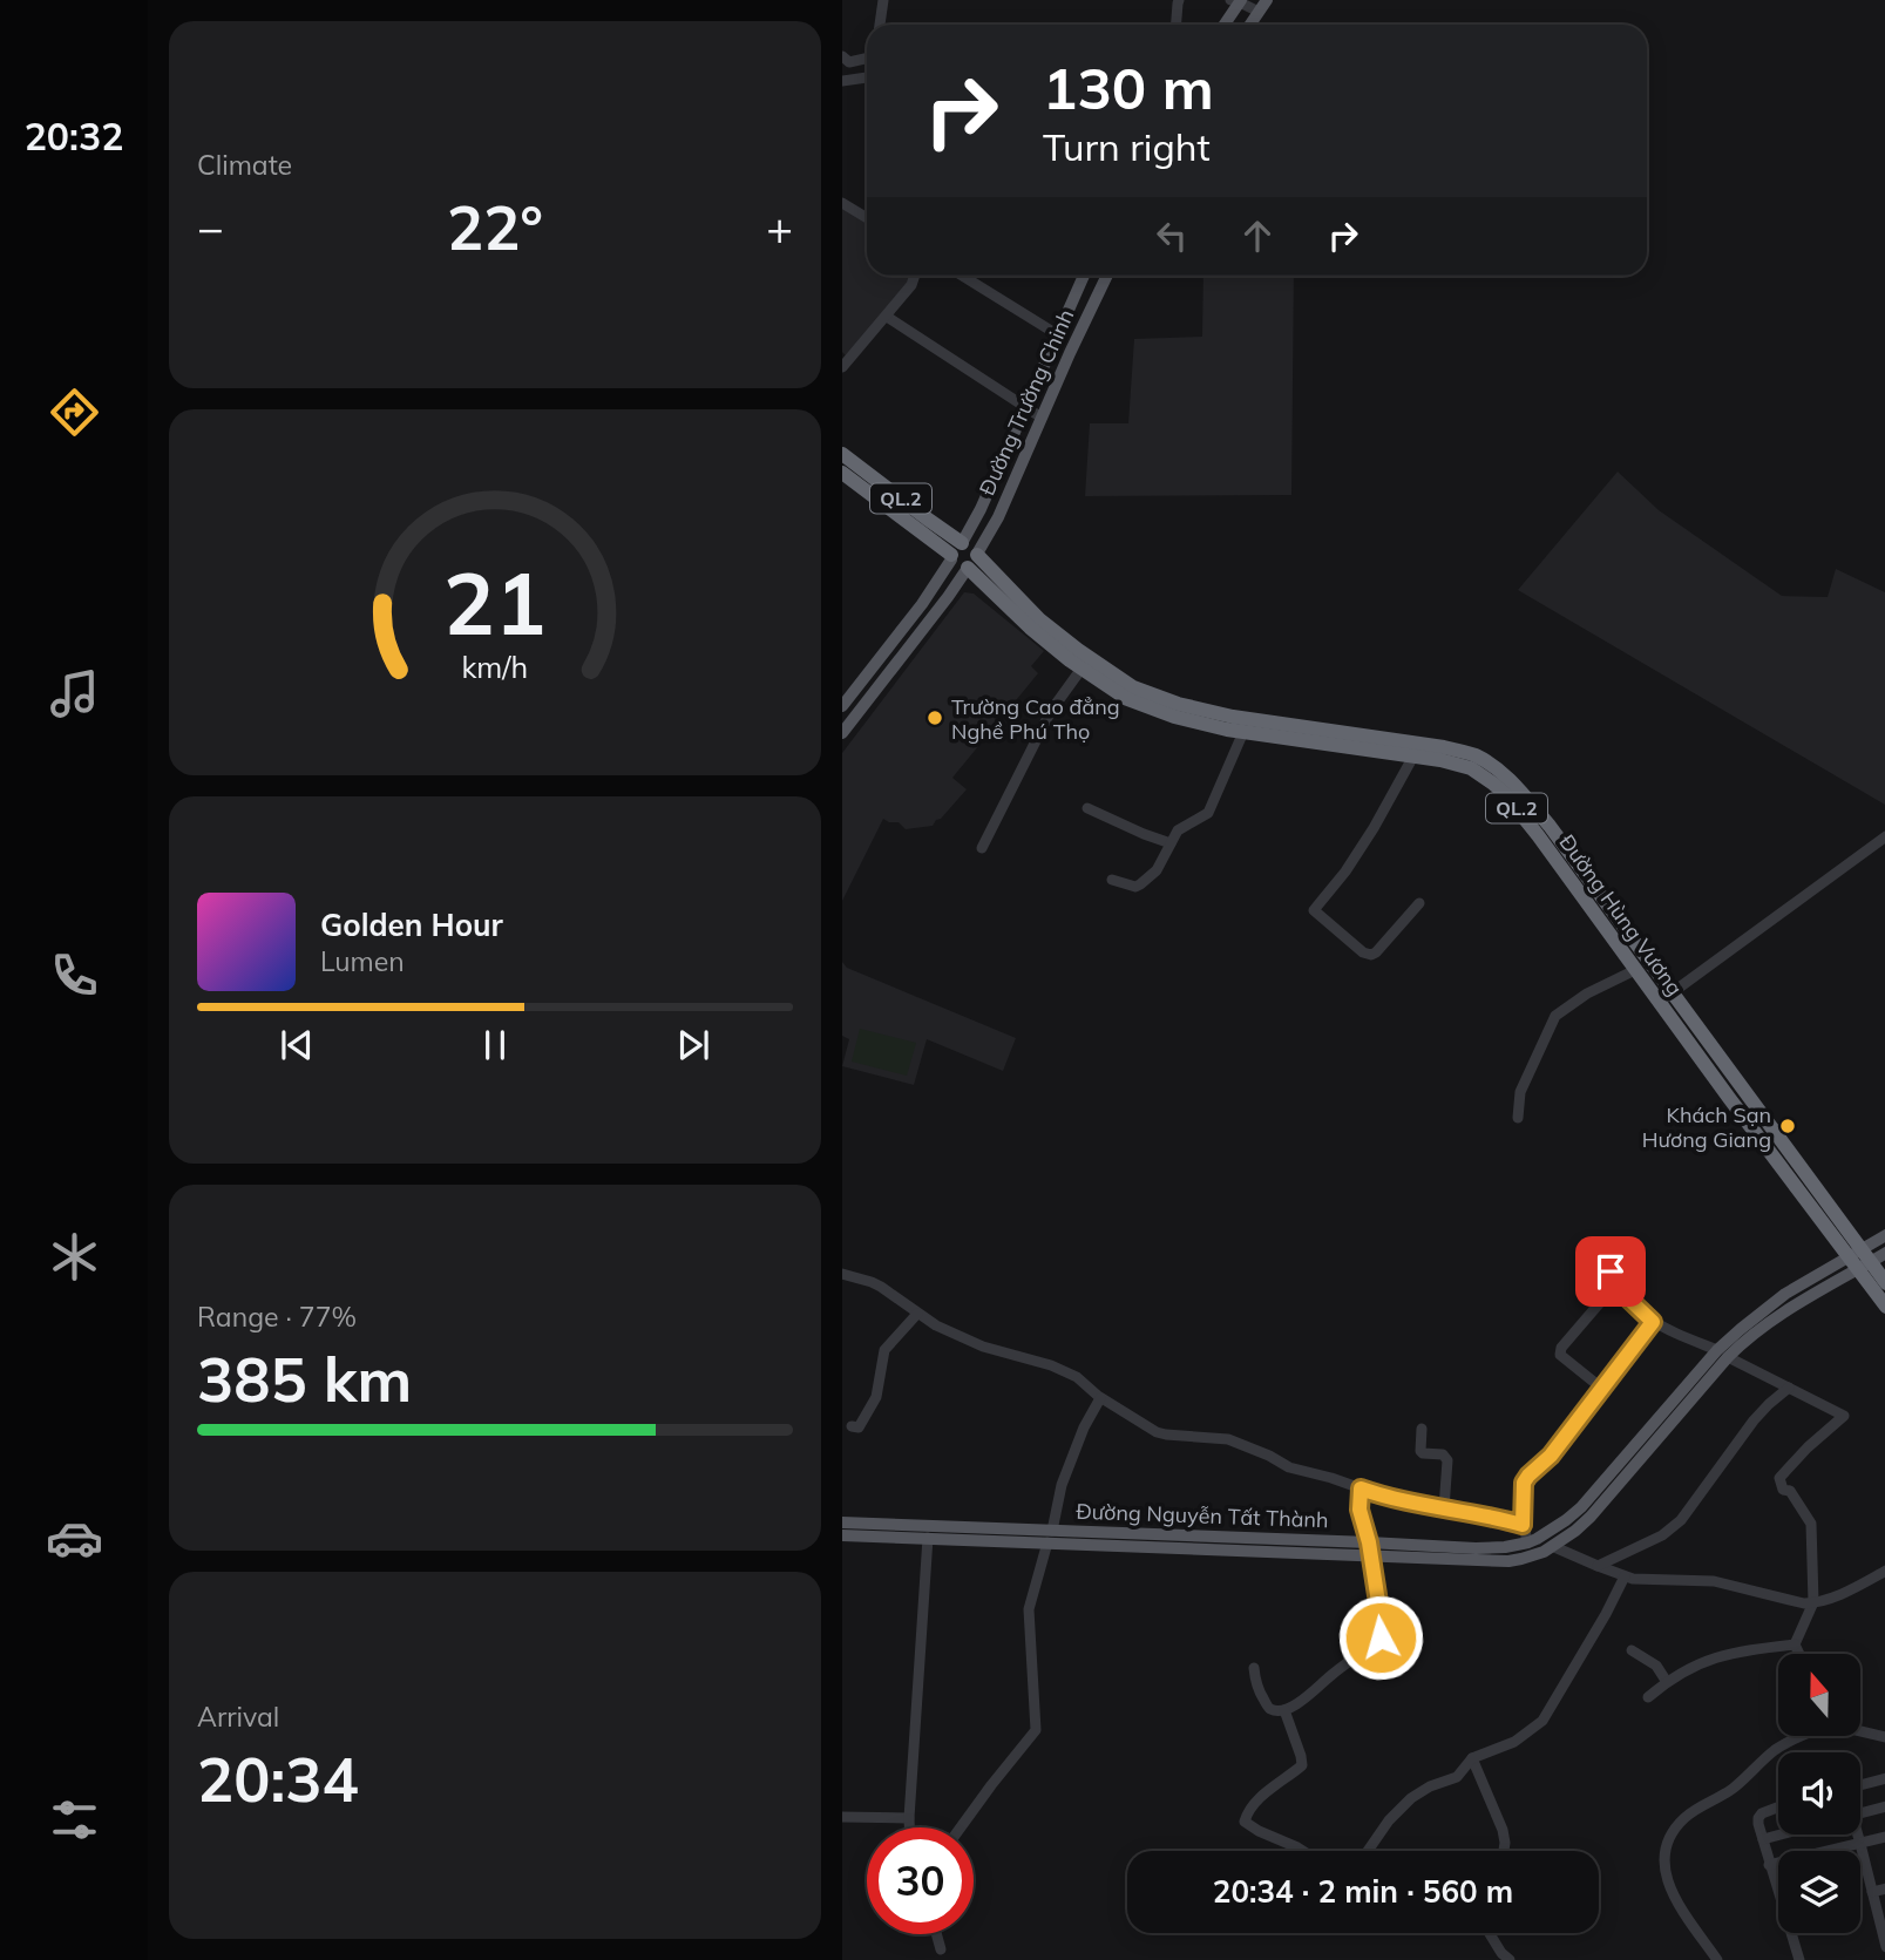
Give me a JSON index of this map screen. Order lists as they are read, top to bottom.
{
  "streets": {
    "highway": ["QL.2", "Đường Hùng Vương"],
    "main road": ["Đường Trường Chinh", "Đường Nguyễn Tất Thành"]
  },
  "crossings": [
    ["Đường Trường Chinh", "QL.2"],
    ["Đường Trường Chinh", "Đường Hùng Vương"],
    ["QL.2", "Đường Hùng Vương"],
    ["Đường Hùng Vương", "Đường Nguyễn Tất Thành"]
  ],
  "places": ["Trường Cao đẳng Nghề Phú Thọ", "Khách Sạn Hương Giang"],
  "north": "top",
  "page": {
    "tabs": "20:32",
    "tile": [
      "Climate",
      ["Range · 77%", "385 km"],
      ["Arrival", "20:34"]
    ],
    "turn": ["130 m", "Turn right"],
    "heat": ["−", "22°", "+"],
    "song": ["Golden Hour", "Lumen"],
    "limit": "30",
    "trip": "20:34 · 2 min · 560 m",
    "gauge": ["21", "km/h"]
  }
}
